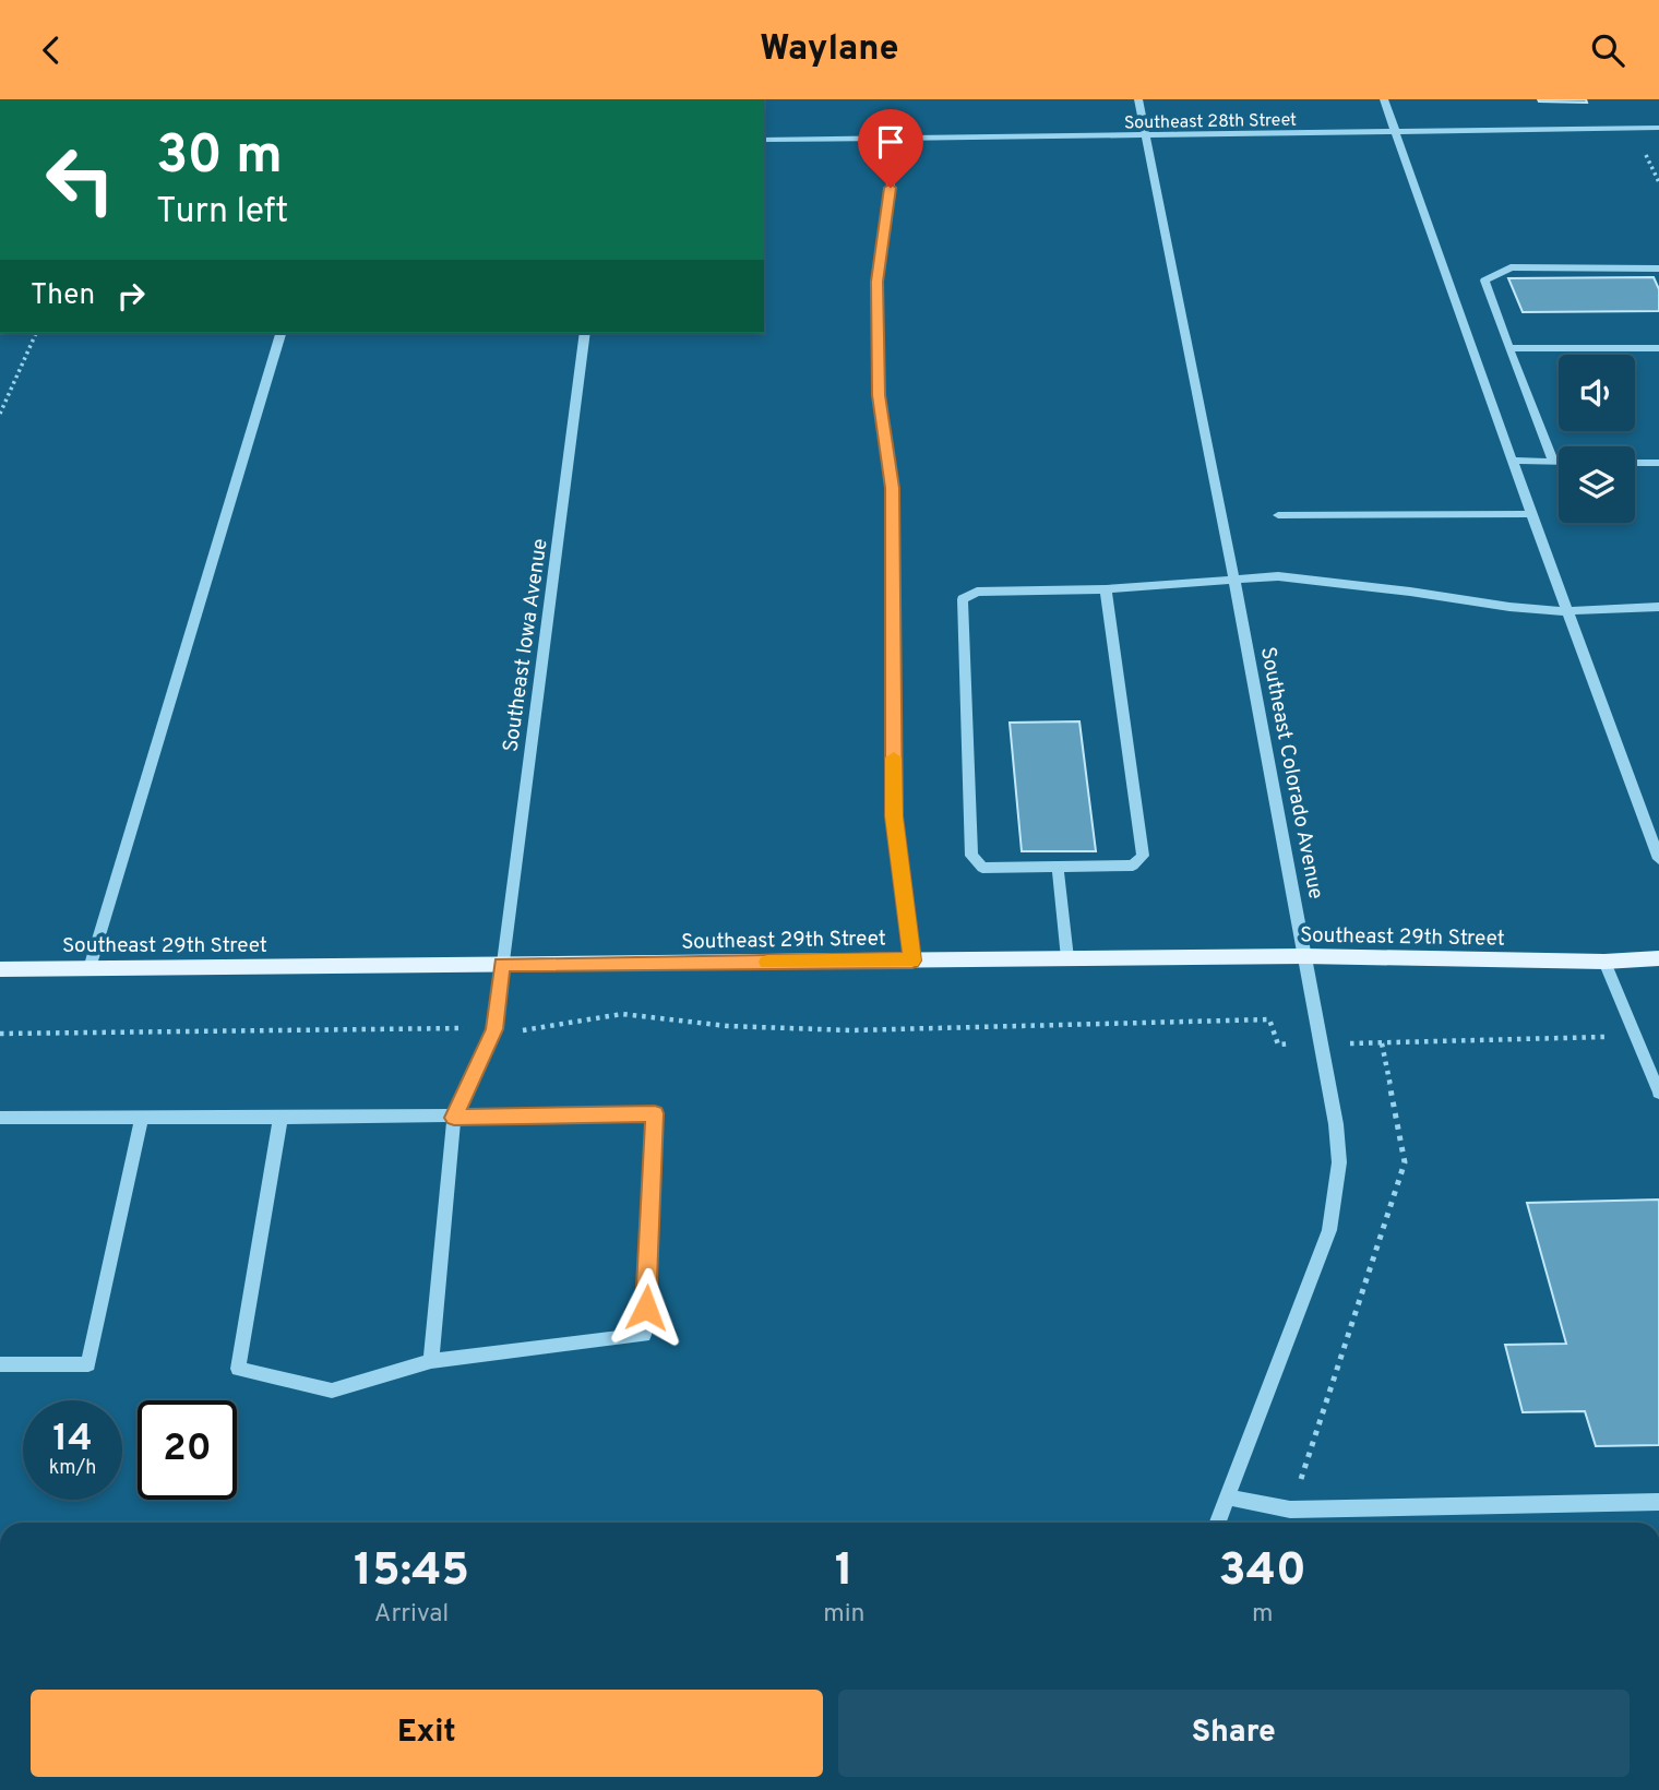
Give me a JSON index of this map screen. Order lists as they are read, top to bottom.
{
  "streets": {
    "main road": ["Southeast 29th Street"],
    "street": ["Southeast 28th Street", "Southeast Iowa Avenue", "Southeast Colorado Avenue"]
  },
  "crossings": [
    ["Southeast 28th Street", "Southeast Colorado Avenue"],
    ["Southeast Iowa Avenue", "Southeast 29th Street"],
    ["Southeast Colorado Avenue", "Southeast 29th Street"]
  ],
  "page": {
    "header": "Waylane",
    "turn": ["30 m", "Turn left"],
    "then": "Then",
    "speed": "14 km/h",
    "limit": "20",
    "eta": [
      "15:45",
      "Arrival",
      "1",
      "min",
      "340",
      "m"
    ],
    "buttons": ["Exit", "Share"]
  }
}
